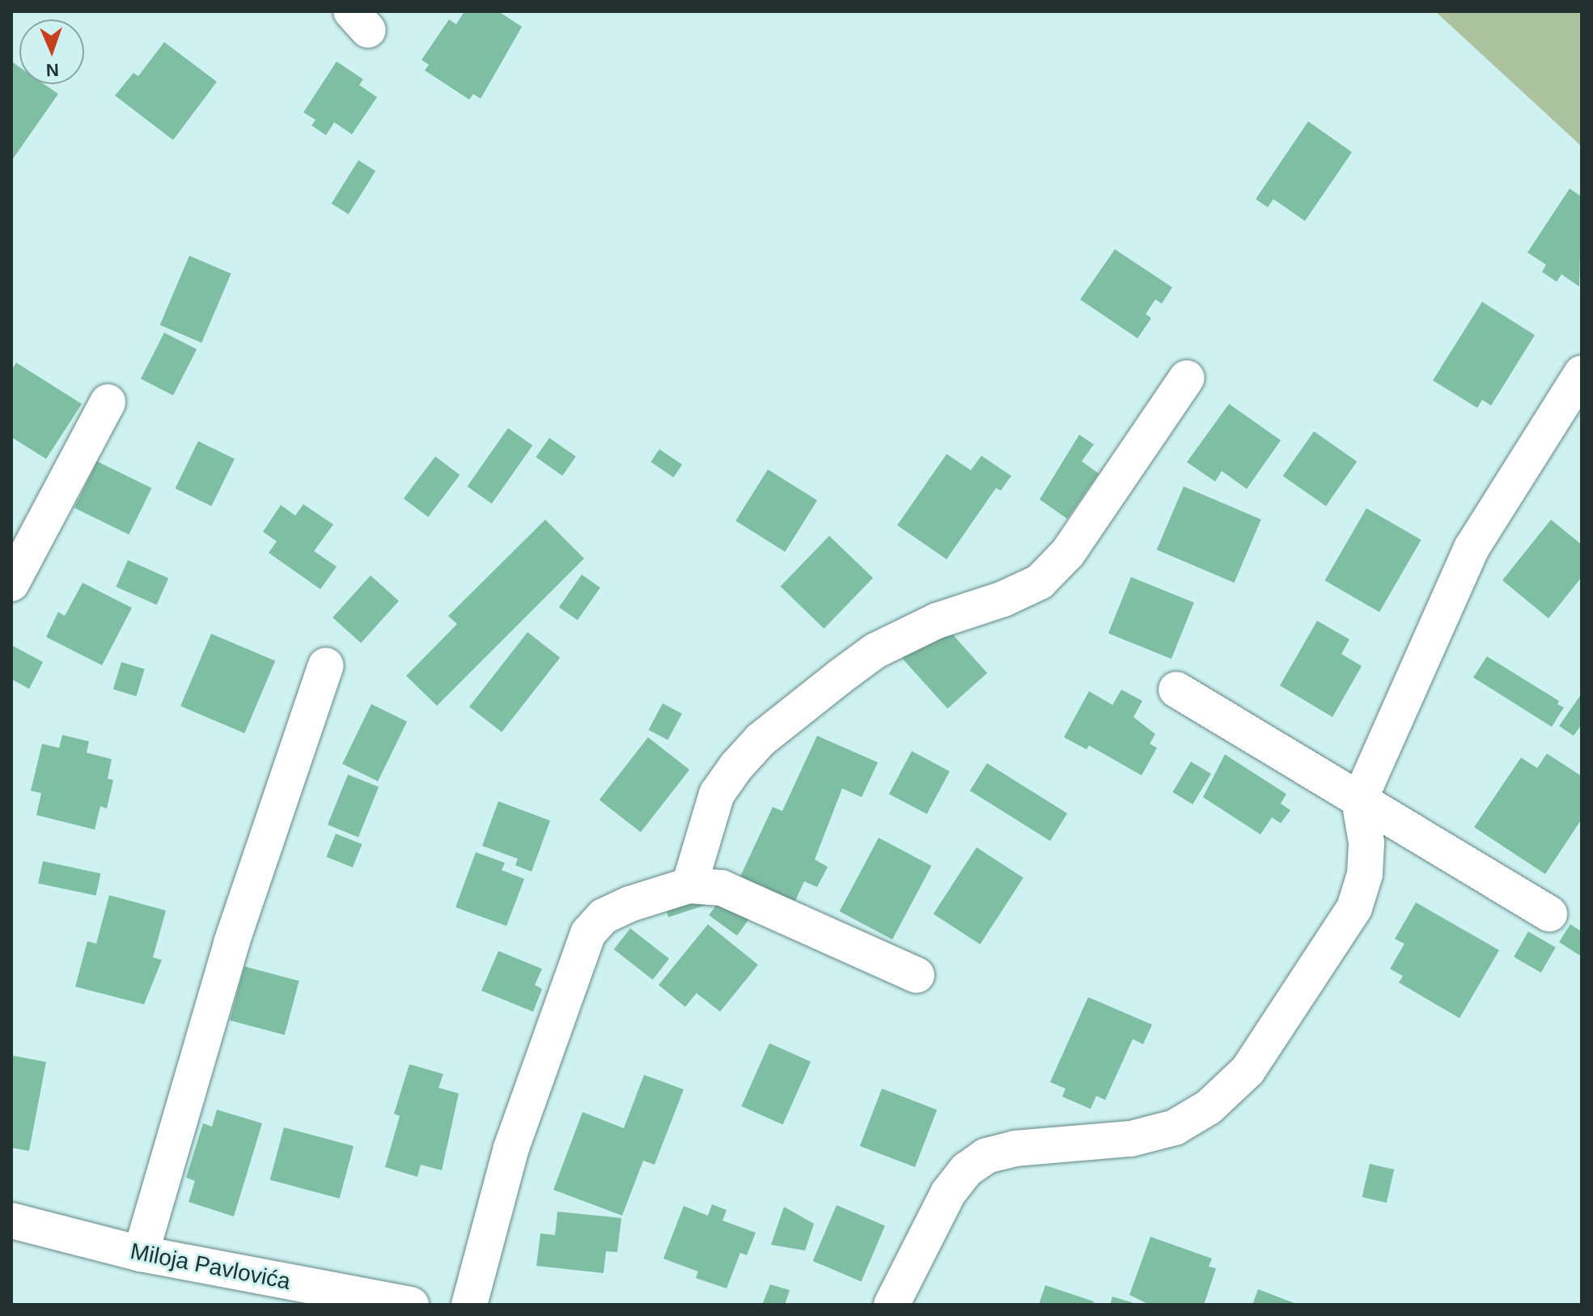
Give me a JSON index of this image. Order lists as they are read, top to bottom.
{
  "streets": {
    "street": ["Miloja Pavlovića"]
  },
  "north": "bottom"
}
